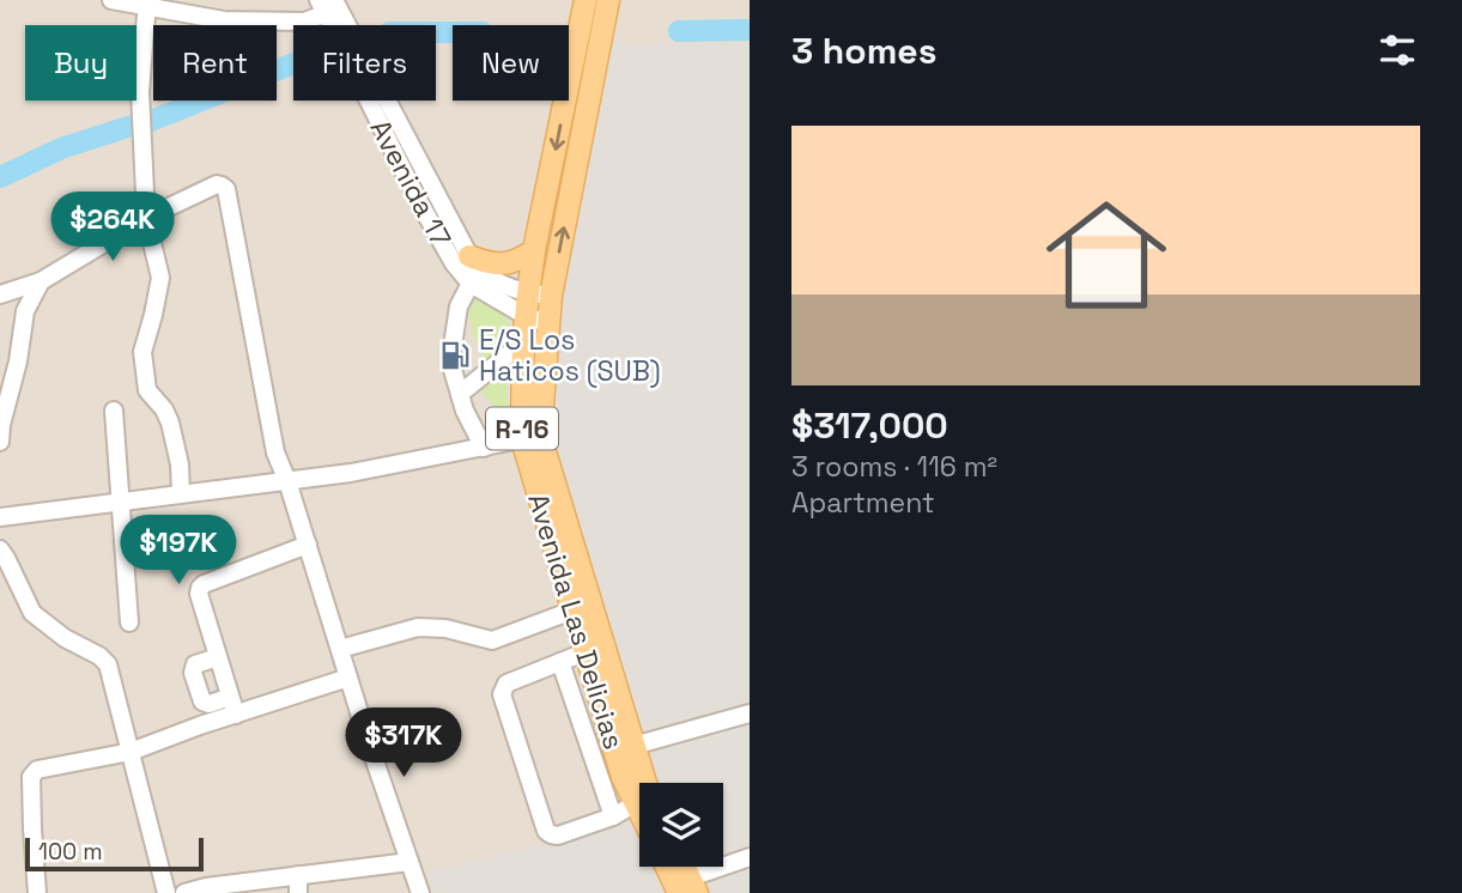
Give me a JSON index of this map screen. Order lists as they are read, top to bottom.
{
  "streets": {
    "main road": ["R-16", "Avenida Las Delicias"],
    "street": ["Avenida 17"]
  },
  "crossings": [
    ["Avenida 17", "Avenida Las Delicias"]
  ],
  "places": {
    "fuel station": ["E/S Los Haticos (SUB)"]
  },
  "scale_bar": "100 m",
  "page": {
    "heading": "3 homes",
    "chip": [
      "Buy",
      "Rent",
      "Filters",
      "New"
    ],
    "list": [
      {
        "name": "$317,000",
        "note": "3 rooms · 116 m² · Apartment"
      }
    ],
    "price": ["$264K", "$197K", "$317K"],
    "scale": "100 m"
  }
}
